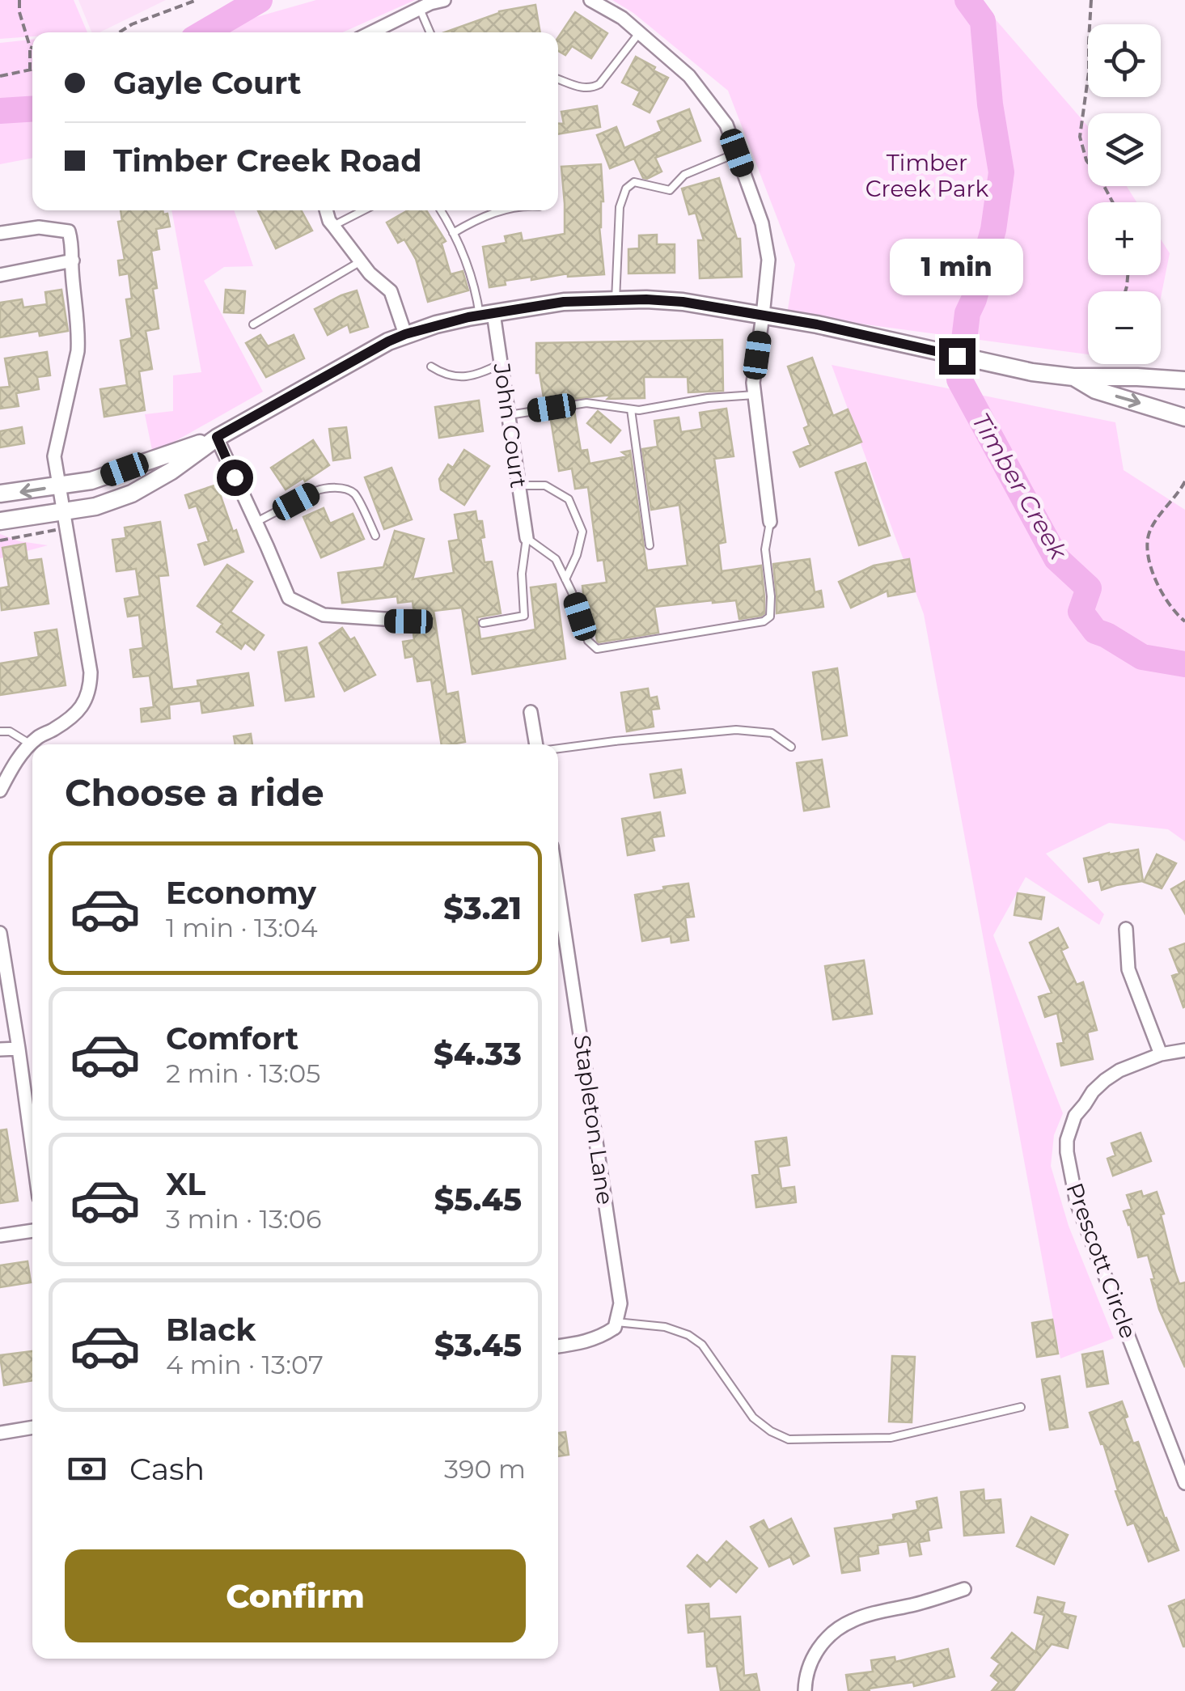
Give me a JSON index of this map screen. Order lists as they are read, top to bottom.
{
  "streets": {
    "street": ["John Court", "Stapleton Lane", "Prescott Circle"]
  },
  "water": ["Timber Creek"],
  "parks": ["Timber Creek Park"],
  "page": {
    "map_buttons": ["+", "−"],
    "banner": ["Gayle Court", "Timber Creek Road"],
    "bubble": "1 min",
    "heading": "Choose a ride",
    "list": [
      {
        "name": "Economy",
        "note": "1 min · 13:04",
        "value": "$3.21"
      },
      {
        "name": "Comfort",
        "note": "2 min · 13:05",
        "value": "$4.33"
      },
      {
        "name": "XL",
        "note": "3 min · 13:06",
        "value": "$5.45"
      },
      {
        "name": "Black",
        "note": "4 min · 13:07",
        "value": "$3.45"
      }
    ],
    "pay": ["Cash", "390 m"],
    "buttons": "Confirm"
  }
}
